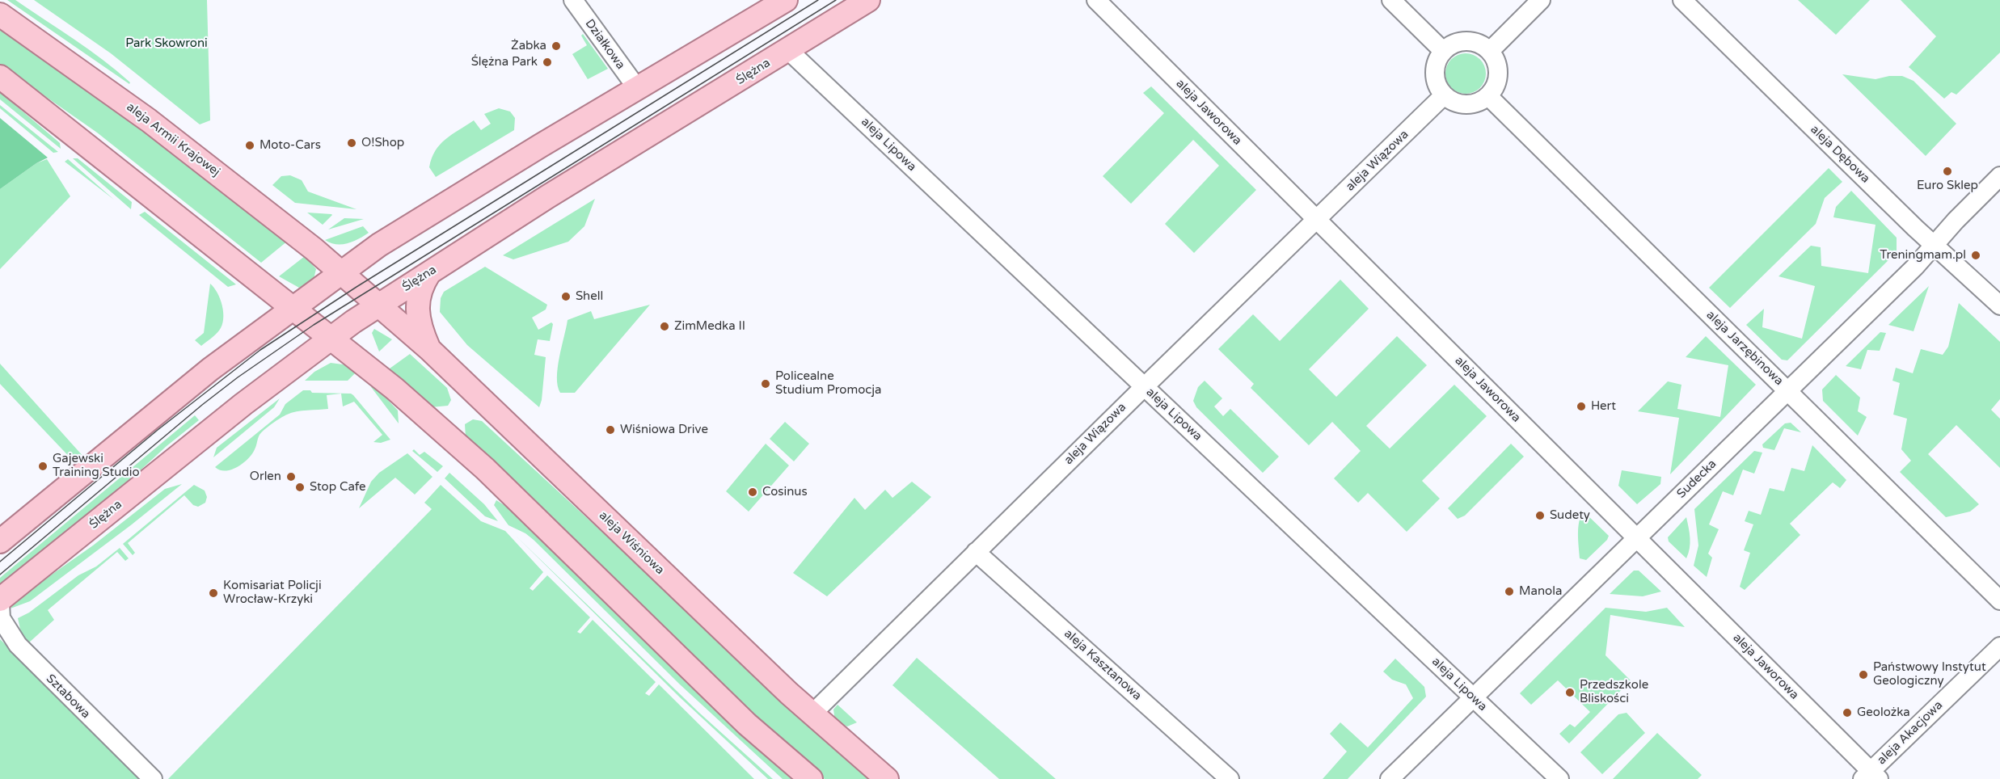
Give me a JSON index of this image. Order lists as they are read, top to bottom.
{
  "streets": {
    "main road": ["Ślężna", "aleja Armii Krajowej", "aleja Wiśniowa"],
    "street": [
      "Działkowa",
      "aleja Jaworowa",
      "aleja Lipowa",
      "aleja Dębowa",
      "aleja Wiązowa",
      "aleja Jarzębinowa",
      "Sudecka",
      "aleja Kasztanowa",
      "Sztabowa",
      "aleja Akacjowa"
    ]
  },
  "crossings": [
    ["Ślężna", "aleja Armii Krajowej"],
    ["Ślężna", "aleja Lipowa"],
    ["Ślężna", "aleja Wiśniowa"],
    ["aleja Jaworowa", "aleja Wiązowa"],
    ["aleja Jaworowa", "Sudecka"],
    ["aleja Jaworowa", "aleja Akacjowa"],
    ["aleja Armii Krajowej", "aleja Wiśniowa"],
    ["aleja Lipowa", "aleja Wiązowa"],
    ["aleja Lipowa", "Sudecka"],
    ["aleja Dębowa", "Sudecka"],
    ["aleja Wiązowa", "aleja Jarzębinowa"],
    ["aleja Wiązowa", "aleja Wiśniowa"],
    ["aleja Wiązowa", "aleja Kasztanowa"],
    ["aleja Jarzębinowa", "Sudecka"]
  ],
  "parks": ["Park Skowroni"],
  "places": [
    "Żabka",
    "Ślężna Park",
    "O!Shop",
    "Moto-Cars",
    "Euro Sklep",
    "Treningmam.pl",
    "Shell",
    "ZimMedka II",
    "Policealne Studium Promocja",
    "Hert",
    "Wiśniowa Drive",
    "Gajewski Training Studio",
    "Orlen",
    "Stop Cafe",
    "Cosinus",
    "Sudety",
    "Manola",
    "Komisariat Policji Wrocław-Krzyki",
    "Państwowy Instytut Geologiczny",
    "Przedszkole Bliskości",
    "Geolożka"
  ]
}
